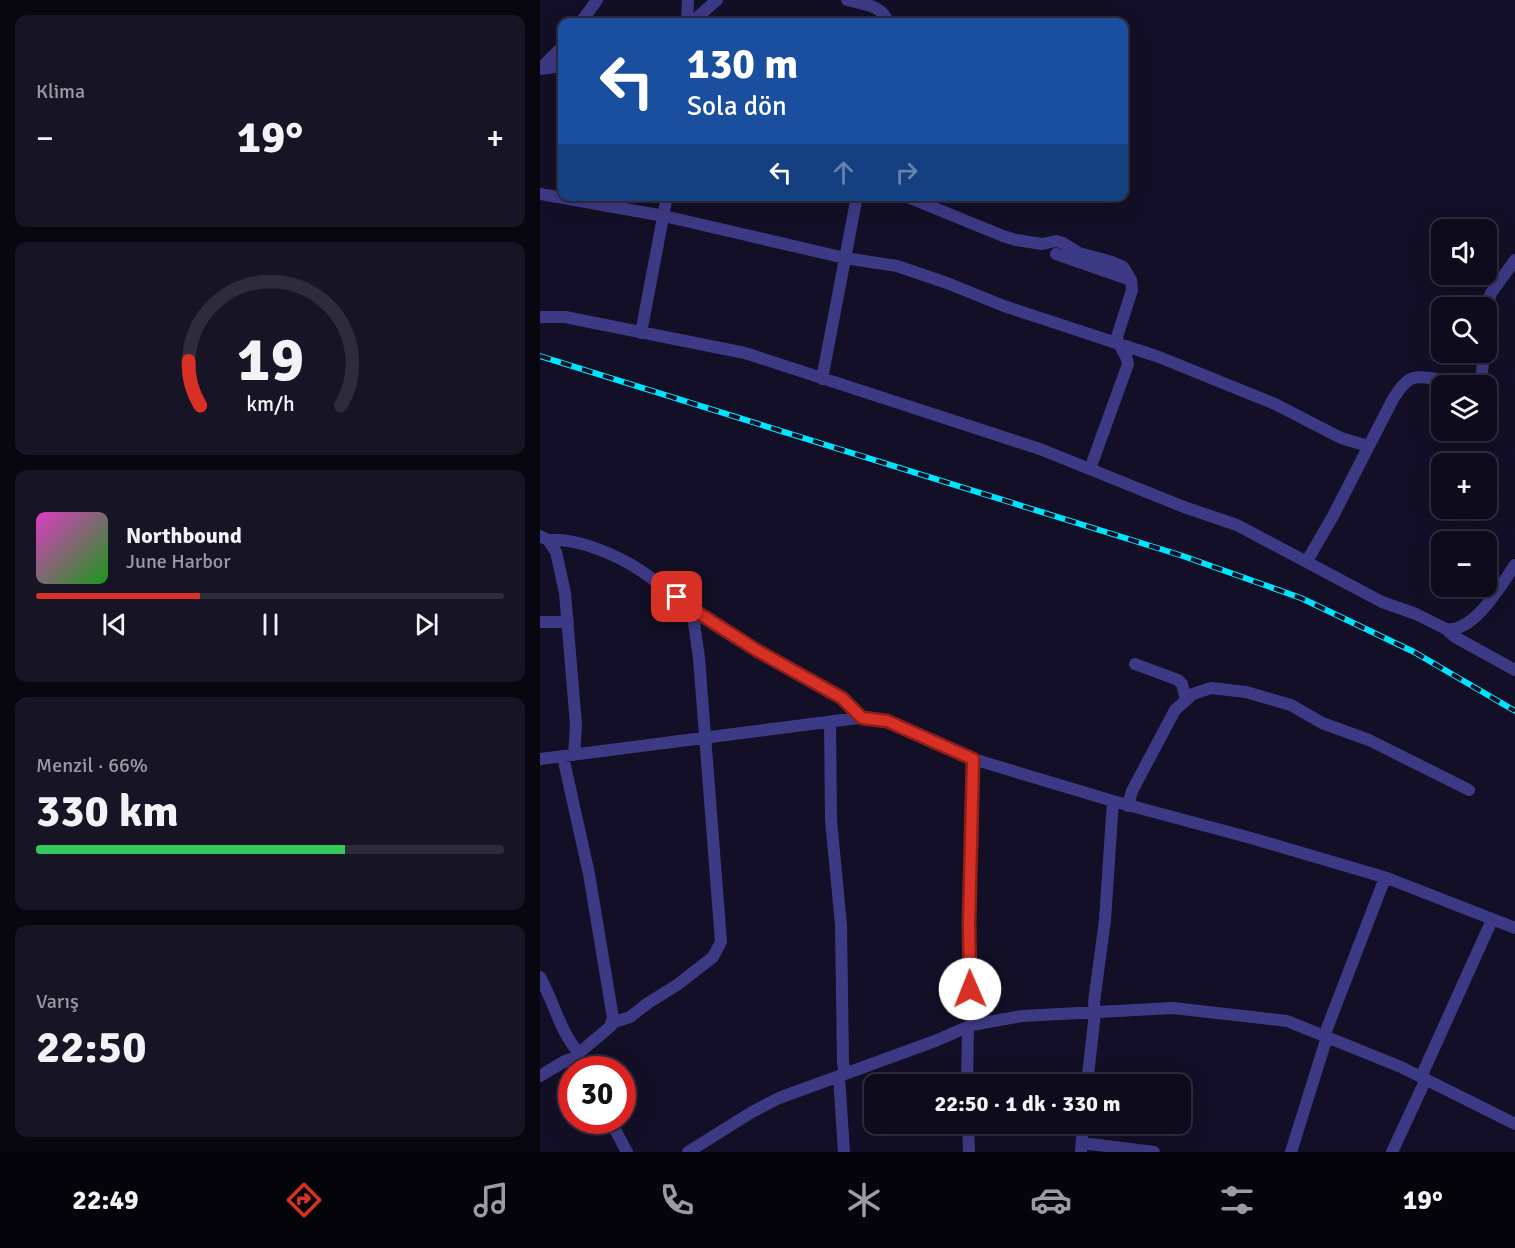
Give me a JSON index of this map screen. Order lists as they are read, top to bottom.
{
  "page": {
    "tile": [
      "Klima",
      ["Menzil · 66%", "330 km"],
      ["Varış", "22:50"]
    ],
    "turn": ["130 m", "Sola dön"],
    "heat": ["−", "19°", "+"],
    "map_buttons": ["+", "−"],
    "song": ["Northbound", "June Harbor"],
    "limit": "30",
    "trip": "22:50 · 1 dk · 330 m",
    "tabs": ["22:49", "19°"],
    "gauge": ["19", "km/h"]
  }
}
